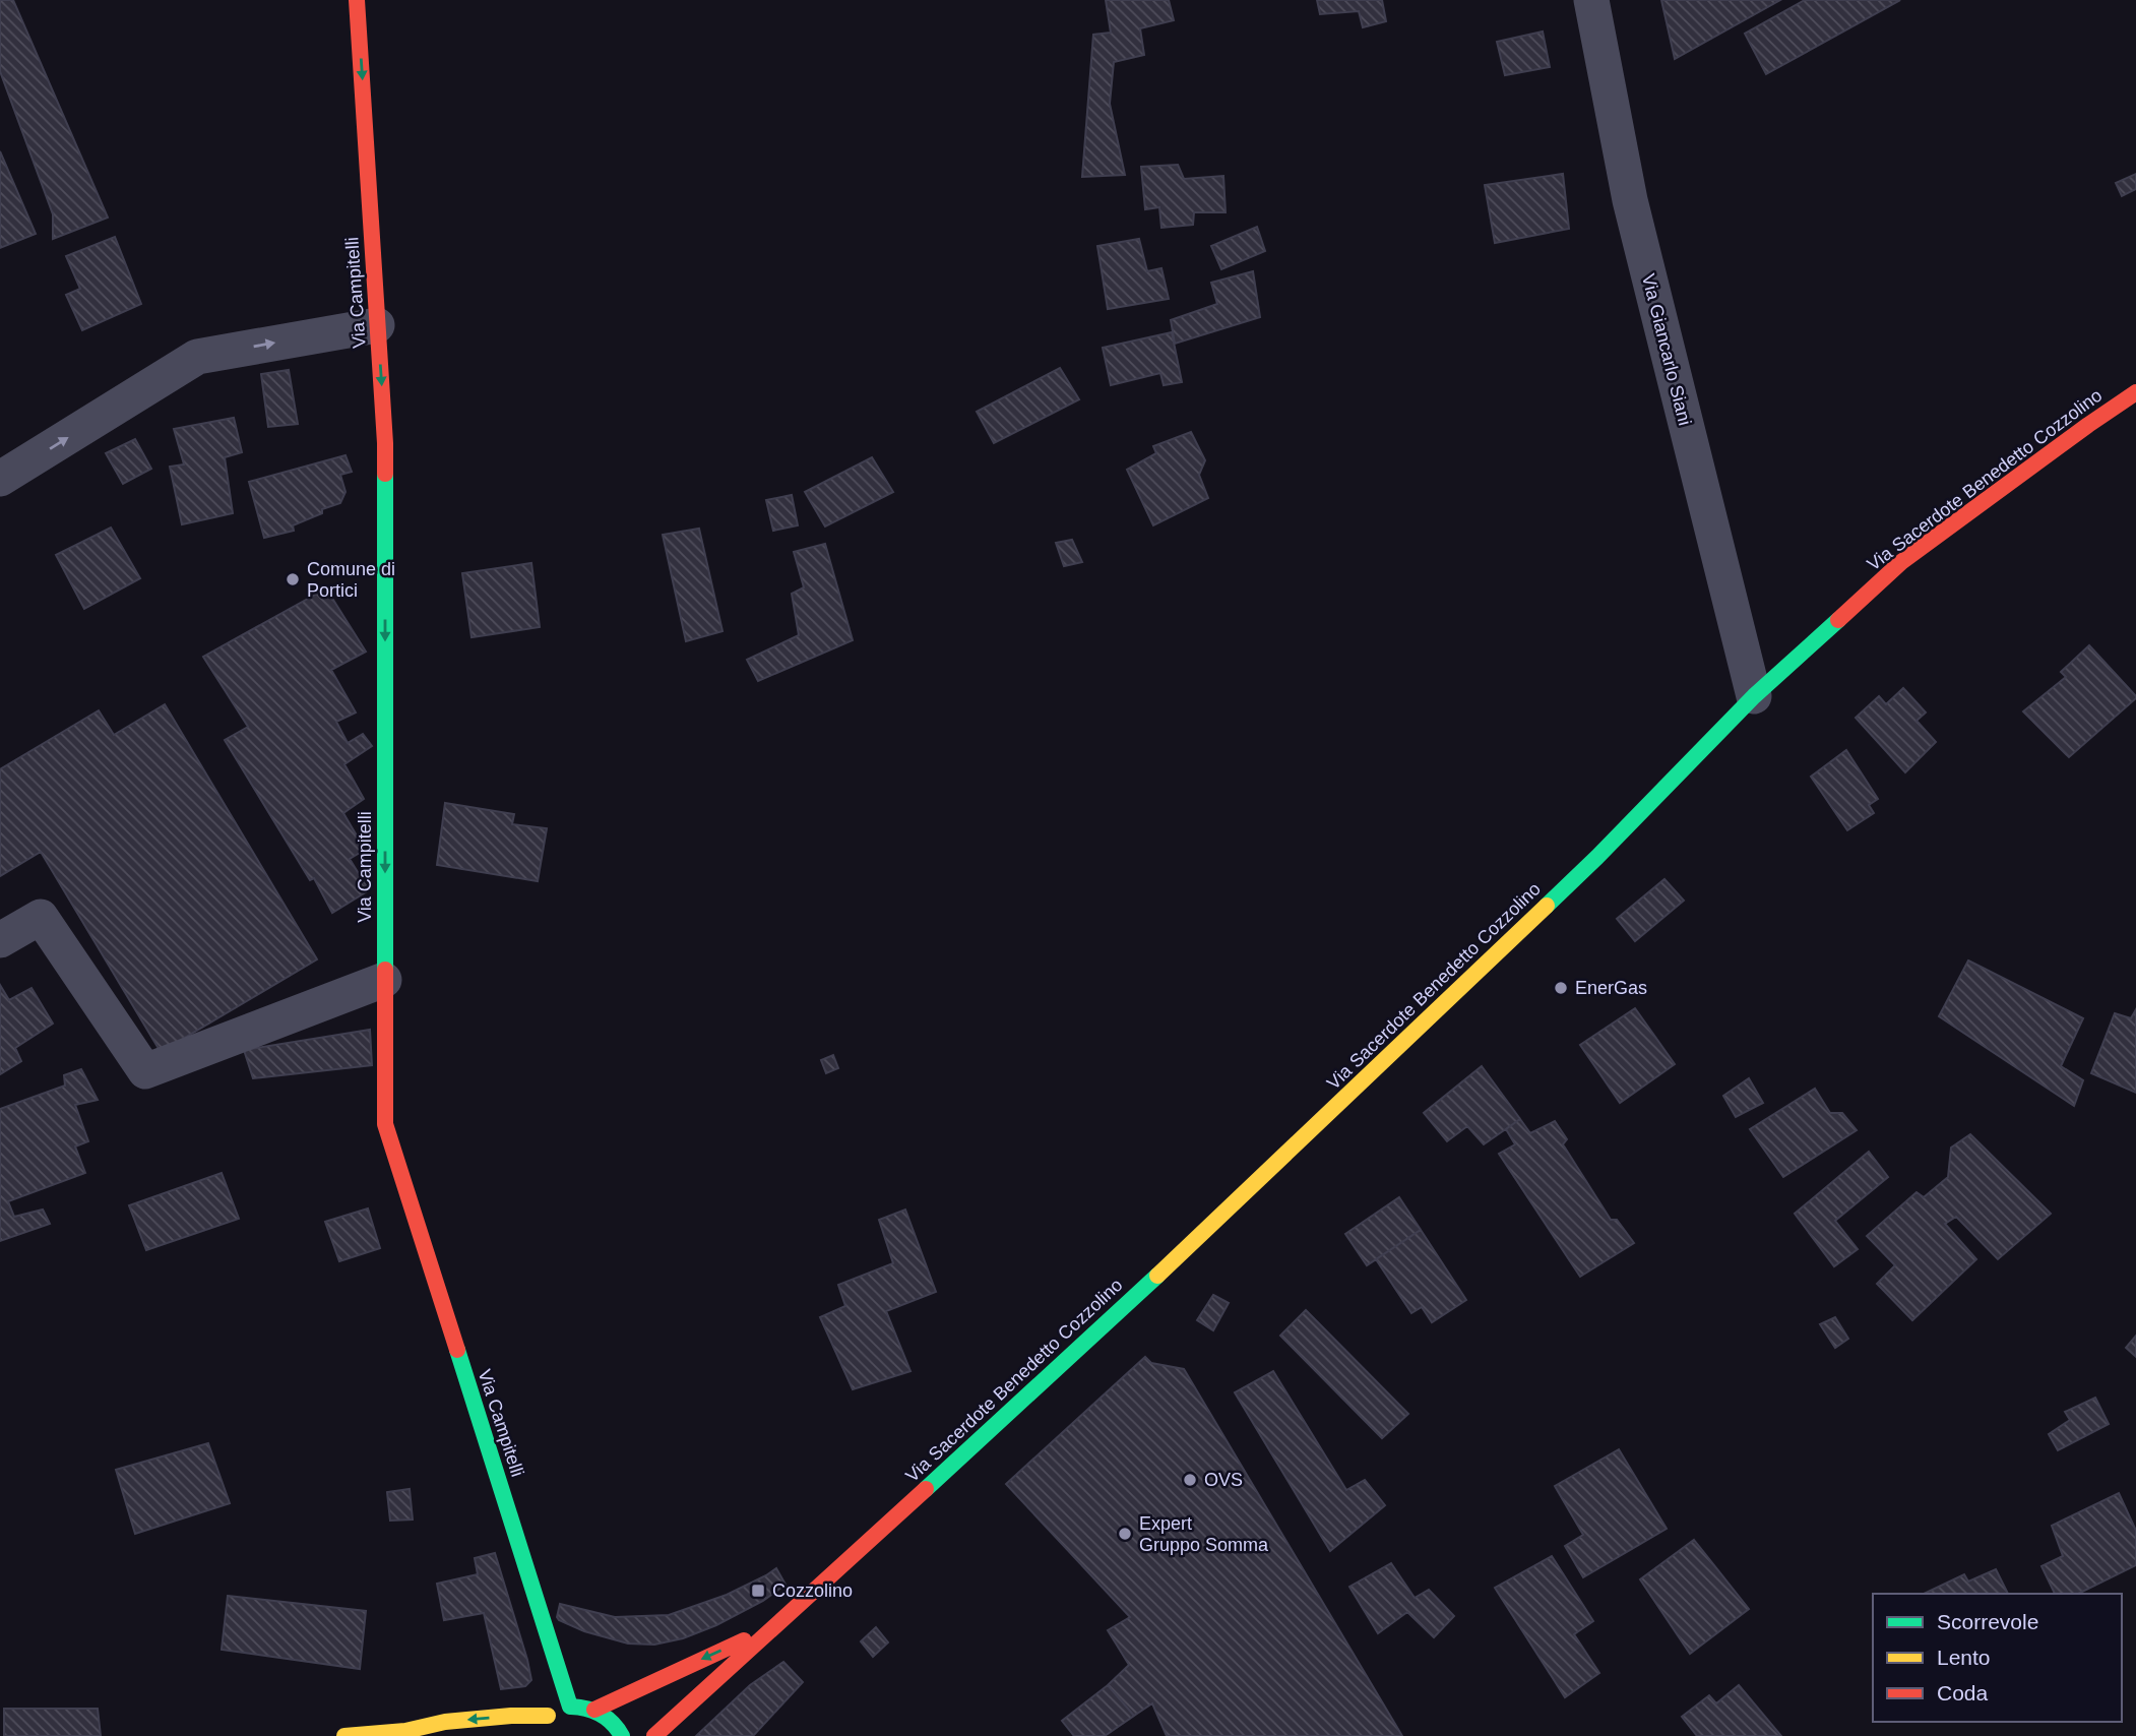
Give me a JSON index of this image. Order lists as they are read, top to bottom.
{
  "streets": {
    "street": ["Via Campitelli", "Via Giancarlo Siani", "Via Sacerdote Benedetto Cozzolino"]
  },
  "crossings": [
    ["Via Giancarlo Siani", "Via Sacerdote Benedetto Cozzolino"]
  ],
  "one_way": ["Via Campitelli"],
  "places": {
    "other": [
      "Comune di Portici",
      "EnerGas",
      "OVS",
      "Expert Gruppo Somma"
    ],
    "transit": ["Cozzolino"]
  },
  "legend": ["Scorrevole", "Lento", "Coda"]
}
